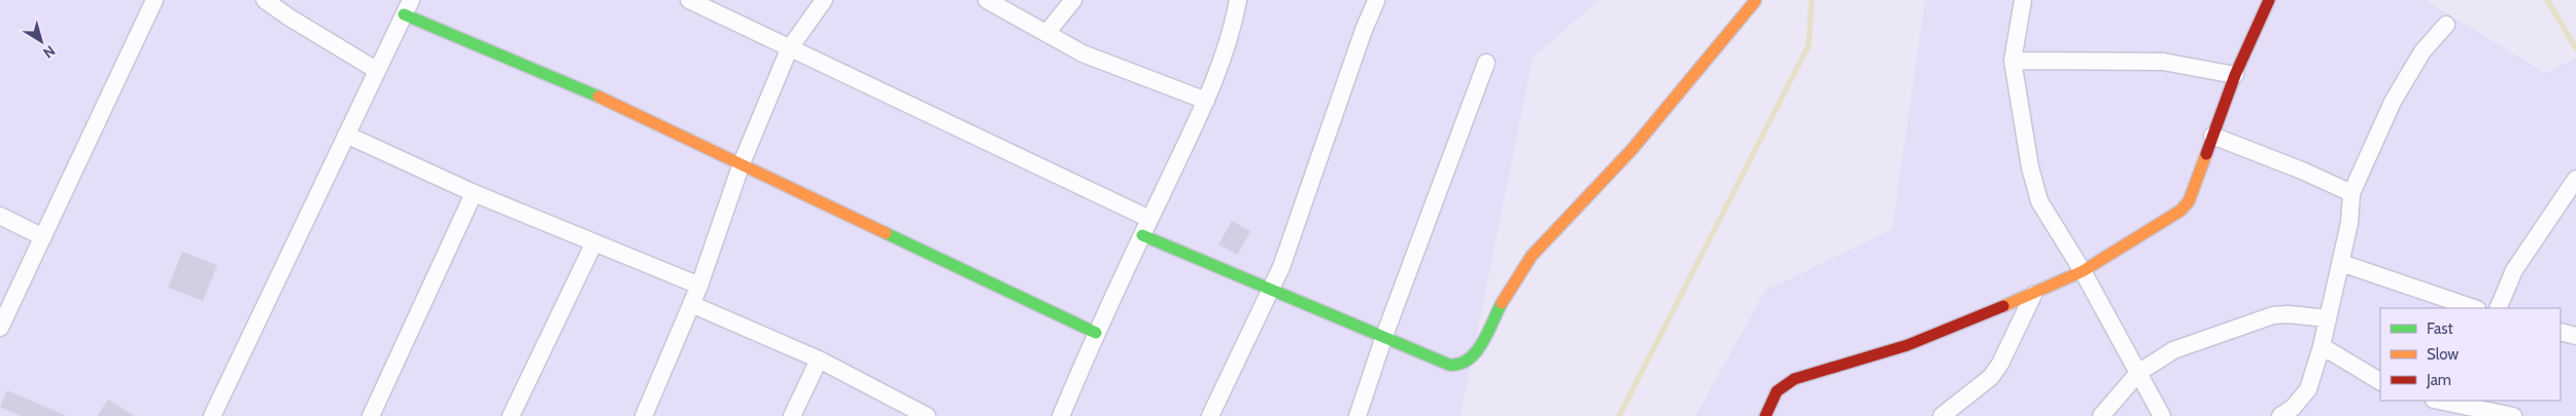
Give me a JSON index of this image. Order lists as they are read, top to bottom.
{
  "legend": ["Fast", "Slow", "Jam"],
  "north": "bottom right"
}
